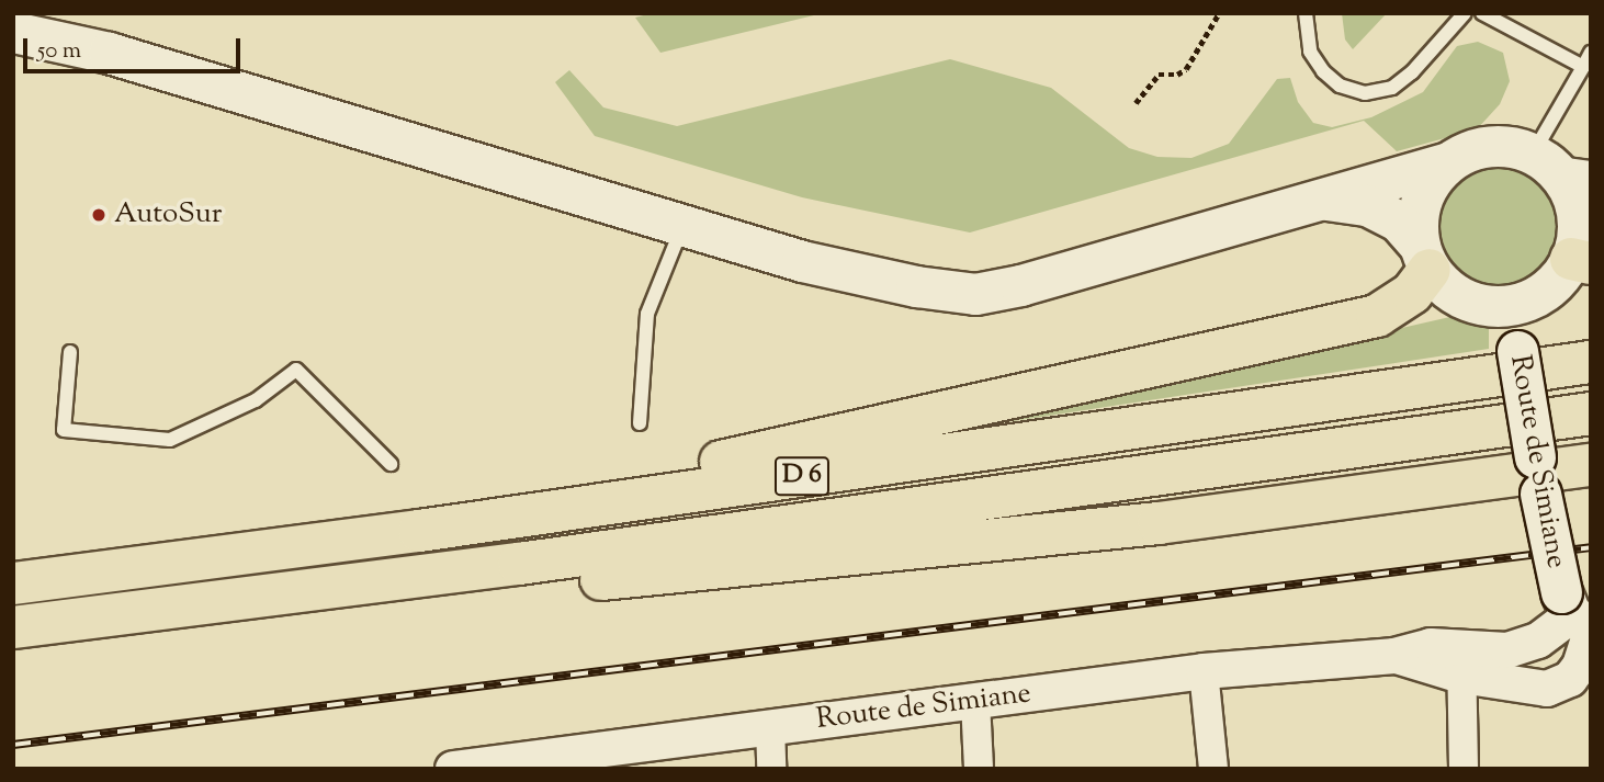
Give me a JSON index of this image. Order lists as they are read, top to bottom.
{
  "streets": {
    "highway": ["D 6"],
    "main road": ["Route de Simiane"]
  },
  "places": ["AutoSur"],
  "scale_bar": "50 m"
}
